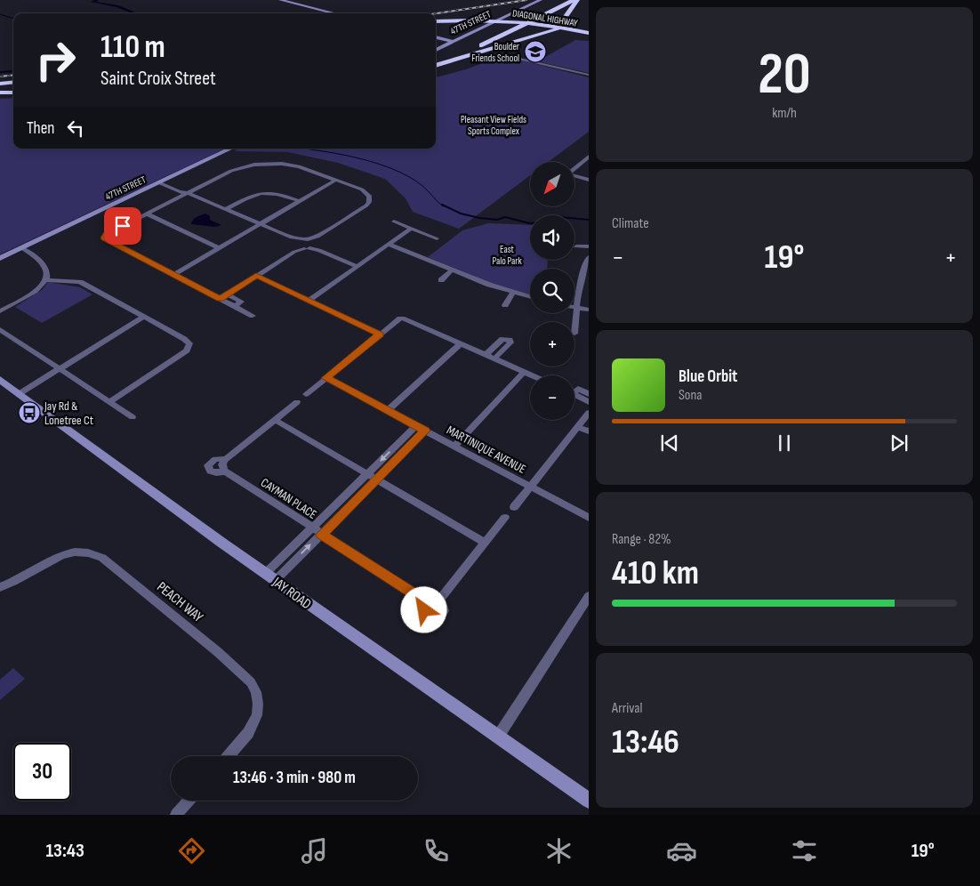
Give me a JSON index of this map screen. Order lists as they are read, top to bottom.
{
  "streets": {
    "highway": ["DIAGONAL HIGHWAY"],
    "street": [
      "47TH STREET",
      "MARTINIQUE AVENUE",
      "CAYMAN PLACE",
      "JAY ROAD",
      "PEACH WAY"
    ]
  },
  "crossings": [
    ["DIAGONAL HIGHWAY", "47TH STREET"]
  ],
  "parks": ["Pleasant View Fields Sports Complex", "East Palo Park"],
  "places": {
    "school or university": ["Boulder Friends School"],
    "bus stop": ["Jay Rd & Lonetree Ct"]
  },
  "north": "bottom left",
  "page": {
    "tile": [
      ["20", "km/h"],
      "Climate",
      ["Range · 82%", "410 km"],
      ["Arrival", "13:46"]
    ],
    "turn": ["110 m", "Saint Croix Street"],
    "then": "Then",
    "map_buttons": ["+", "−"],
    "heat": ["−", "19°", "+"],
    "song": ["Blue Orbit", "Sona"],
    "limit": "30",
    "trip": "13:46 · 3 min · 980 m",
    "tabs": ["13:43", "19°"]
  }
}
